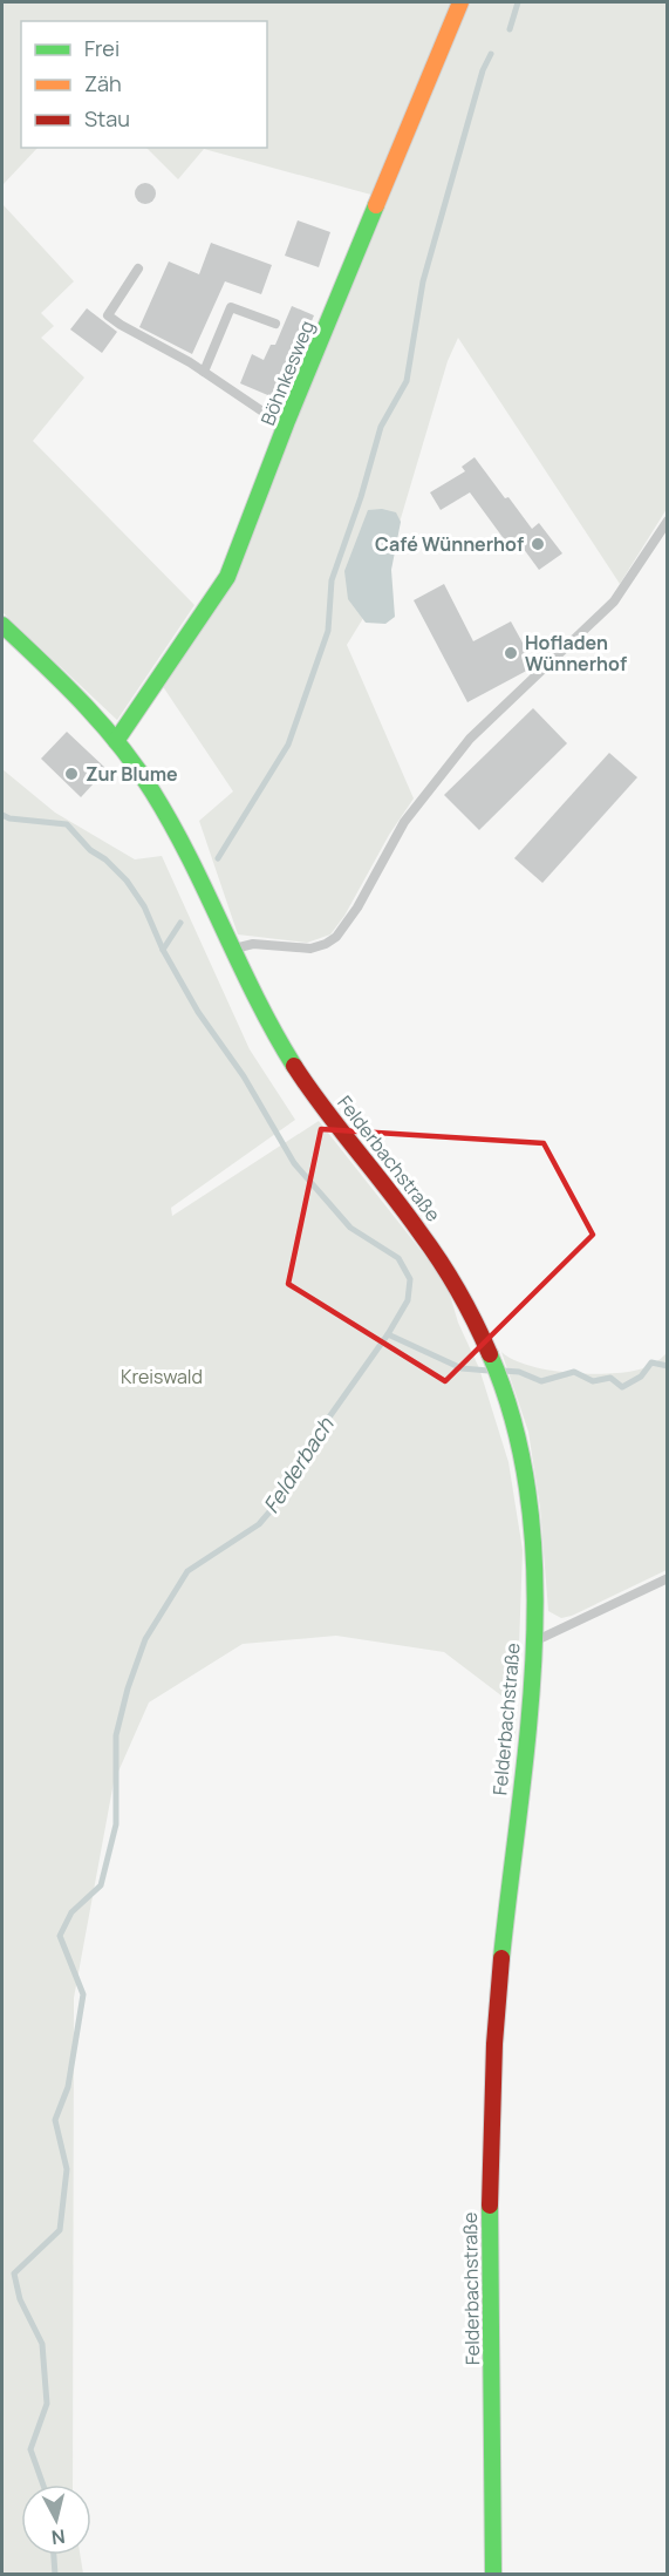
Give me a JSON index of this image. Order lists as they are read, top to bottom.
{
  "streets": {
    "street": ["Böhnkesweg", "Felderbachstraße"]
  },
  "crossings": [
    ["Böhnkesweg", "Felderbachstraße"]
  ],
  "water": ["Felderbach"],
  "parks": ["Kreiswald"],
  "places": ["Café Wünnerhof", "Hofladen Wünnerhof", "Zur Blume"],
  "legend": ["Frei", "Zäh", "Stau"],
  "north": "bottom"
}
